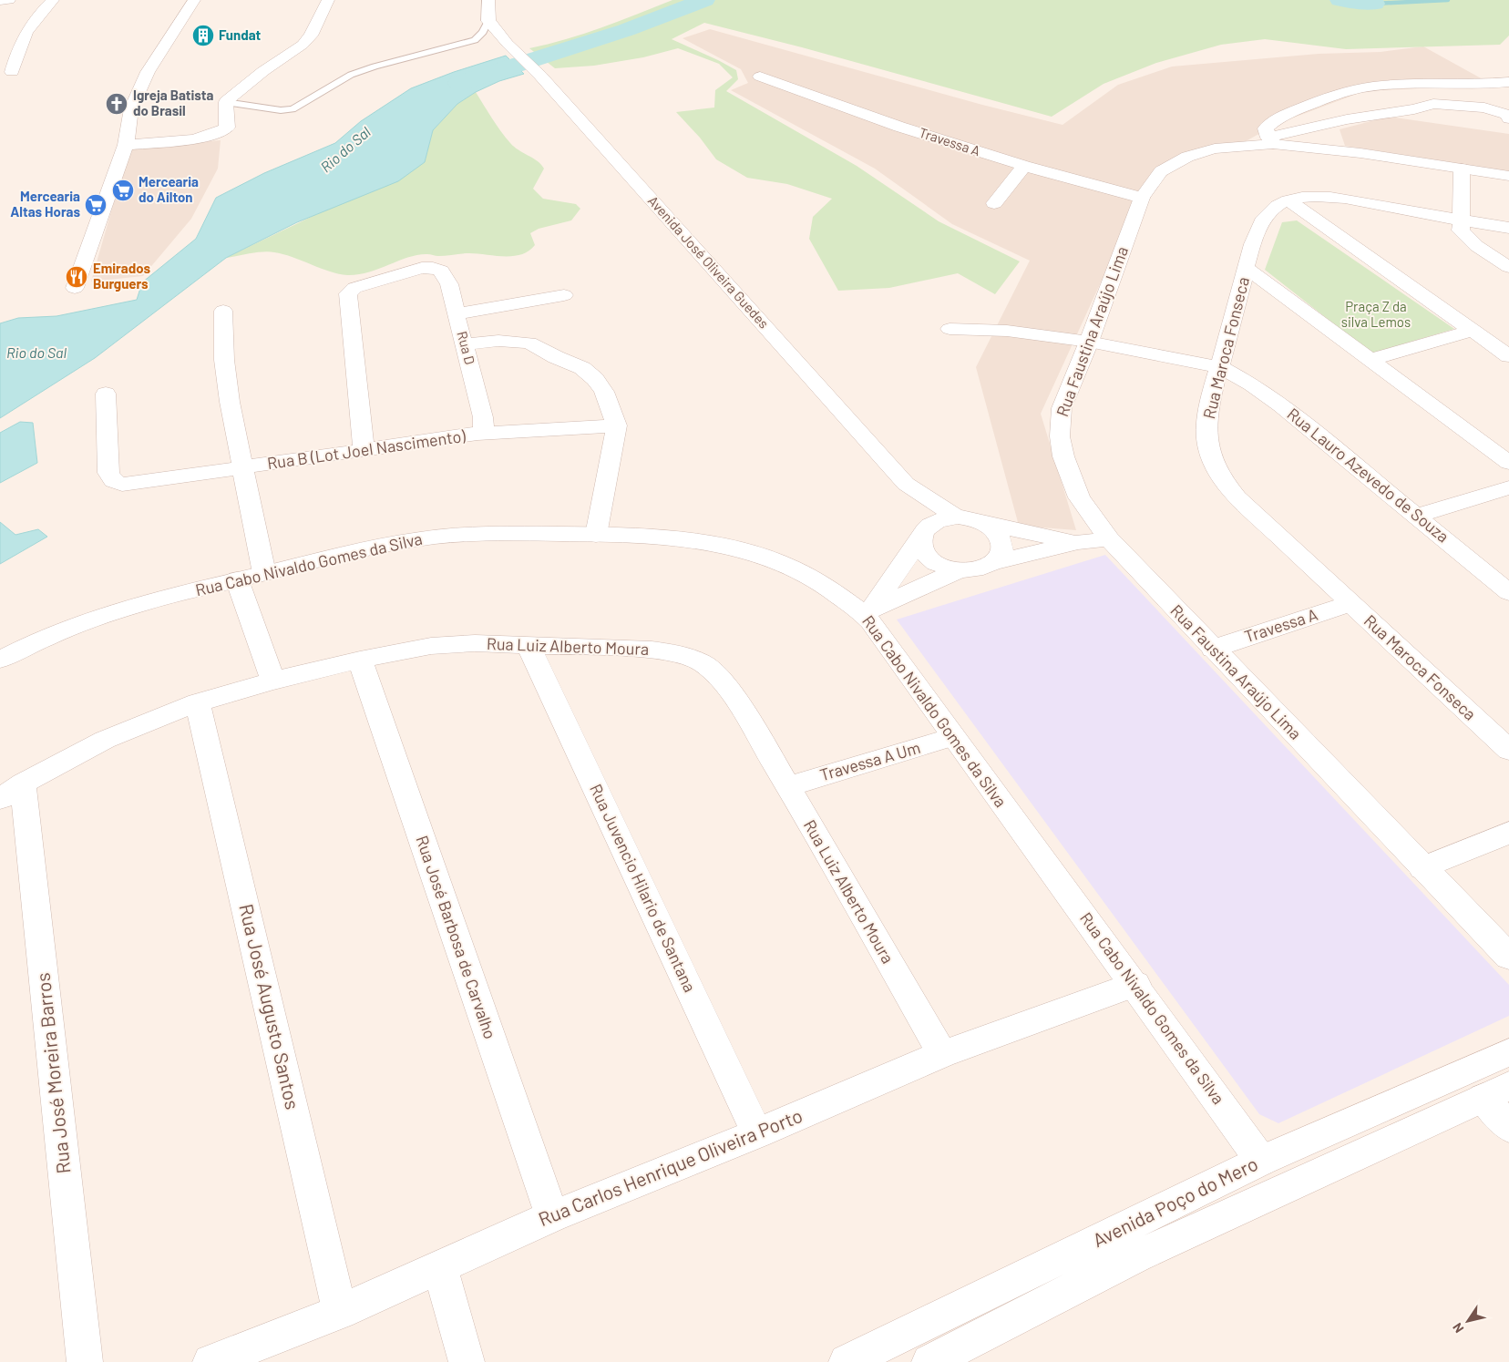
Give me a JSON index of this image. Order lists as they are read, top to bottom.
{
  "streets": {
    "street": [
      "Travessa A",
      "Avenida José Oliveira Guedes",
      "Rua Faustina Araújo Lima",
      "Rua D",
      "Rua Maroca Fonseca",
      "Rua B (Lot Joel Nascimento)",
      "Rua Lauro Azevedo de Souza",
      "Rua Cabo Nivaldo Gomes da Silva",
      "Rua Luiz Alberto Moura",
      "Travessa A Um",
      "Rua Juvencio Hilario de Santana",
      "Rua José Barbosa de Carvalho",
      "Rua José Augusto Santos",
      "Rua José Moreira Barros",
      "Rua Carlos Henrique Oliveira Porto",
      "Avenida Poço do Mero"
    ]
  },
  "crossings": [
    ["Travessa A", "Rua Faustina Araújo Lima"],
    ["Travessa A", "Rua Maroca Fonseca"],
    ["Rua Faustina Araújo Lima", "Rua Lauro Azevedo de Souza"],
    ["Rua D", "Rua B (Lot Joel Nascimento)"],
    ["Rua Maroca Fonseca", "Rua Lauro Azevedo de Souza"],
    ["Rua Cabo Nivaldo Gomes da Silva", "Travessa A Um"],
    ["Rua Cabo Nivaldo Gomes da Silva", "Rua Carlos Henrique Oliveira Porto"],
    ["Rua Cabo Nivaldo Gomes da Silva", "Avenida Poço do Mero"],
    ["Rua Luiz Alberto Moura", "Travessa A Um"],
    ["Rua Luiz Alberto Moura", "Rua Juvencio Hilario de Santana"],
    ["Rua Luiz Alberto Moura", "Rua José Barbosa de Carvalho"],
    ["Rua Luiz Alberto Moura", "Rua José Augusto Santos"],
    ["Rua Luiz Alberto Moura", "Rua José Moreira Barros"],
    ["Rua Luiz Alberto Moura", "Rua Carlos Henrique Oliveira Porto"],
    ["Rua Juvencio Hilario de Santana", "Rua Carlos Henrique Oliveira Porto"],
    ["Rua José Barbosa de Carvalho", "Rua Carlos Henrique Oliveira Porto"],
    ["Rua José Augusto Santos", "Rua Carlos Henrique Oliveira Porto"]
  ],
  "water": ["Rio do Sal"],
  "parks": ["Praça Z da silva Lemos"],
  "places": {
    "building": ["Fundat"],
    "church": ["Igreja Batista do Brasil"],
    "supermarket": ["Mercearia do Ailton", "Mercearia Altas Horas"],
    "restaurant": ["Emirados Burguers"]
  },
  "north": "bottom left"
}
